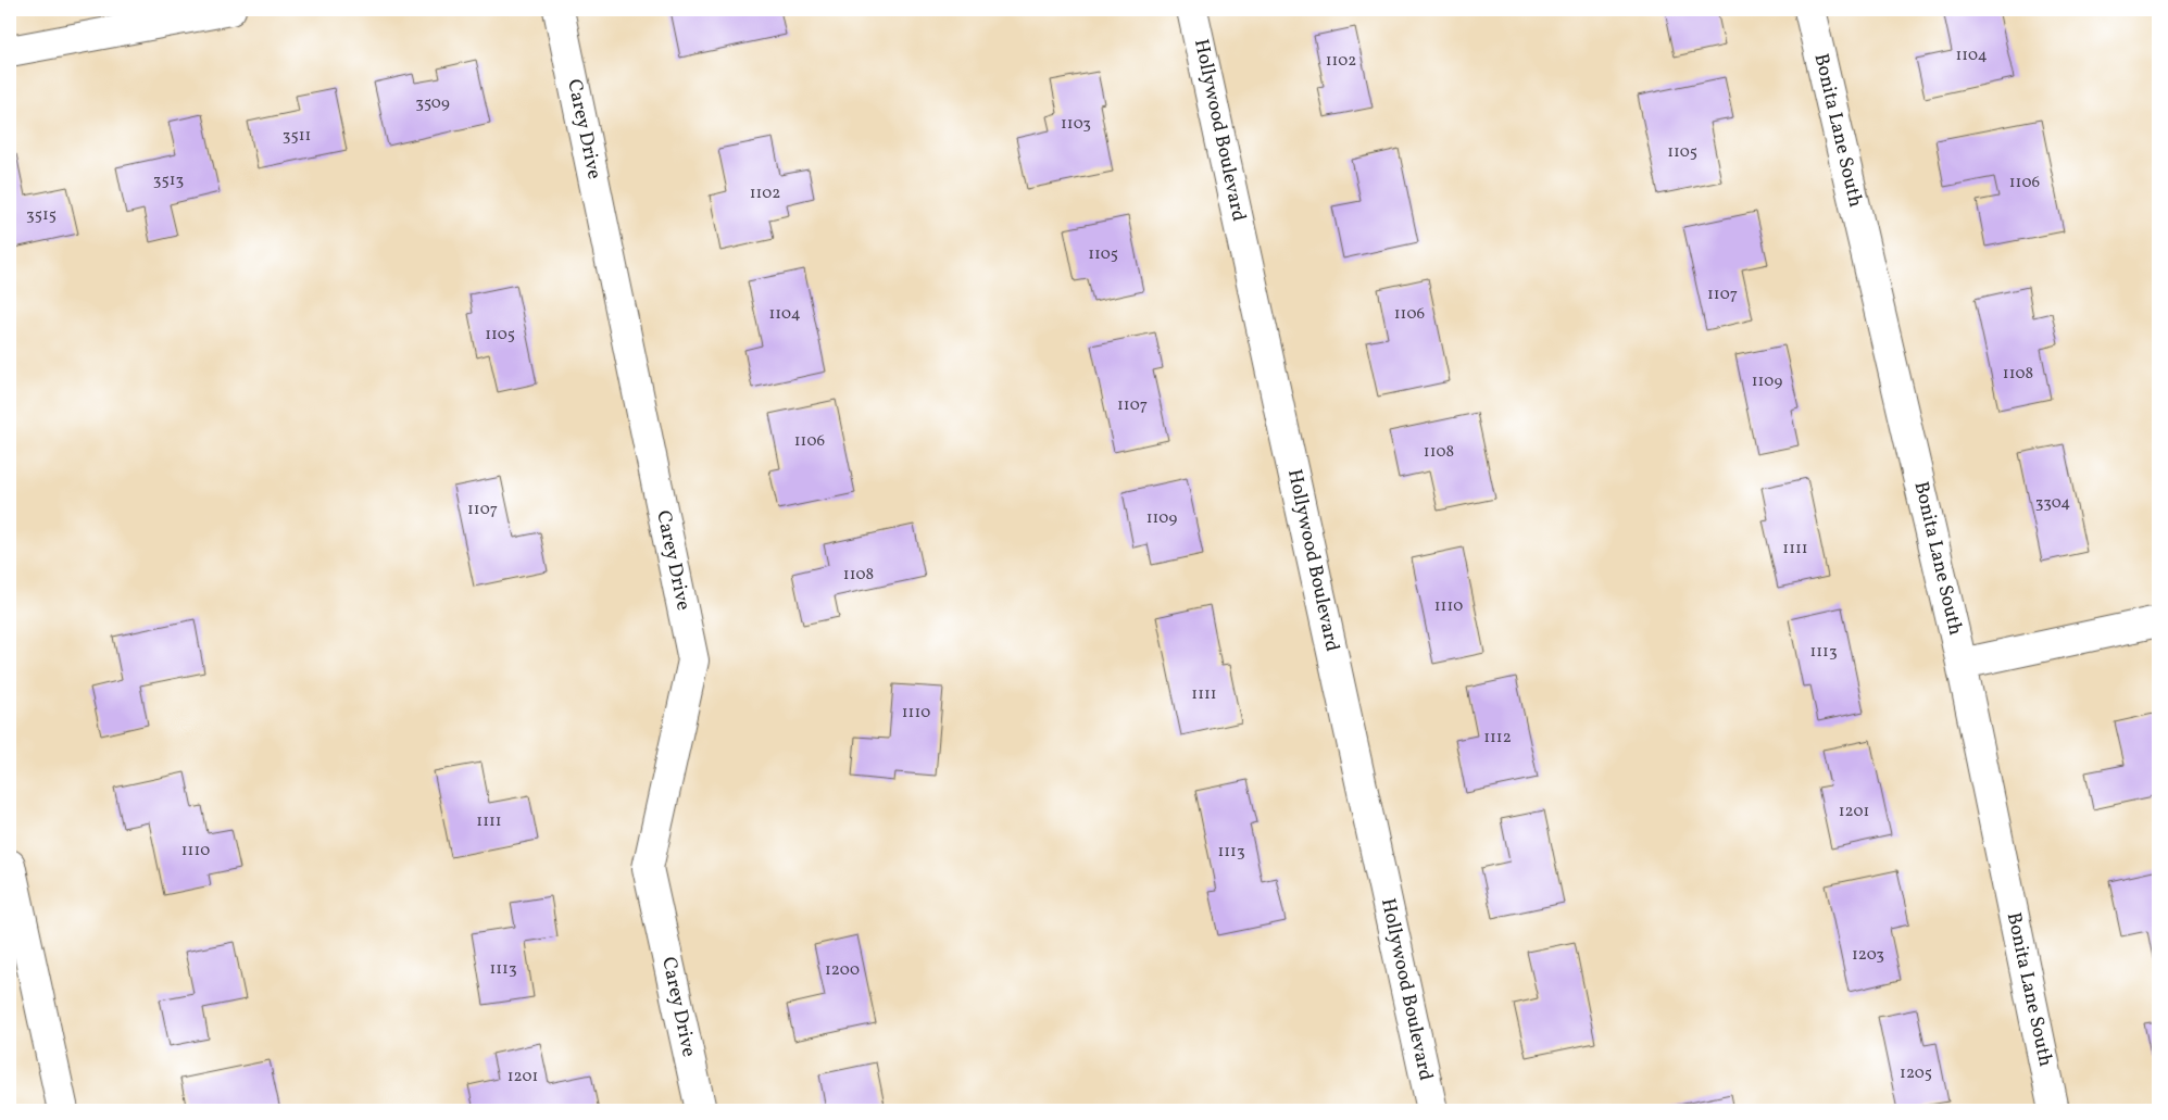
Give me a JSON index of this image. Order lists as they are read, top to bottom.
{
  "streets": {
    "street": ["Carey Drive", "Hollywood Boulevard", "Bonita Lane South"]
  },
  "house_numbers": [
    "1104",
    "1102",
    "3509",
    "1103",
    "3511",
    "1105",
    "3513",
    "1106",
    "1102",
    "3515",
    "1105",
    "1107",
    "1104",
    "1106",
    "1105",
    "1108",
    "1109",
    "1107",
    "1106",
    "1108",
    "3304",
    "1107",
    "1109",
    "1111",
    "1108",
    "1110",
    "1113",
    "1111",
    "1110",
    "1112",
    "1201",
    "1111",
    "1110",
    "1113",
    "1203",
    "1113",
    "1200",
    "1205",
    "1201"
  ]
}
